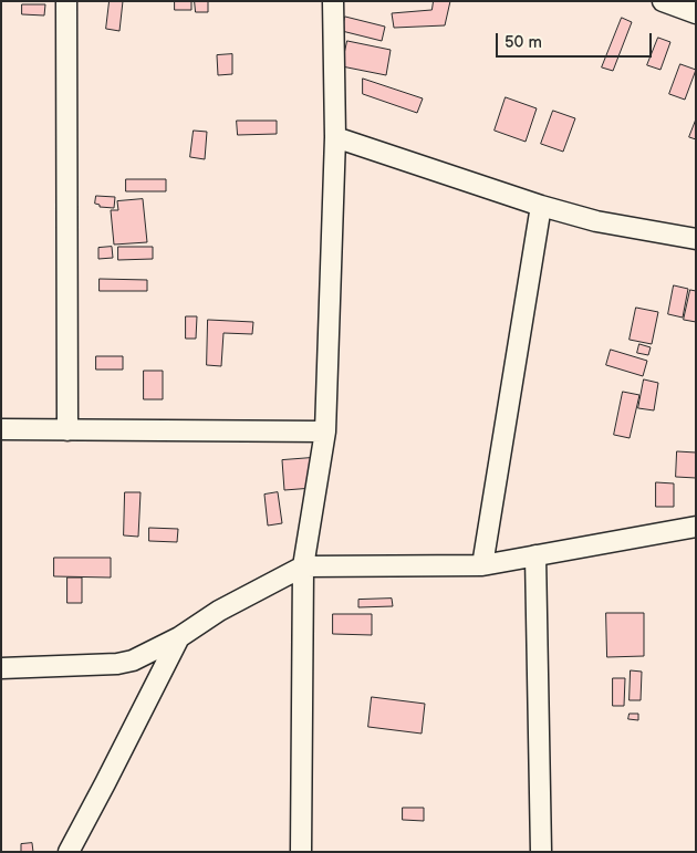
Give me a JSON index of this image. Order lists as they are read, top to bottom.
{
  "scale_bar": "50 m"
}
